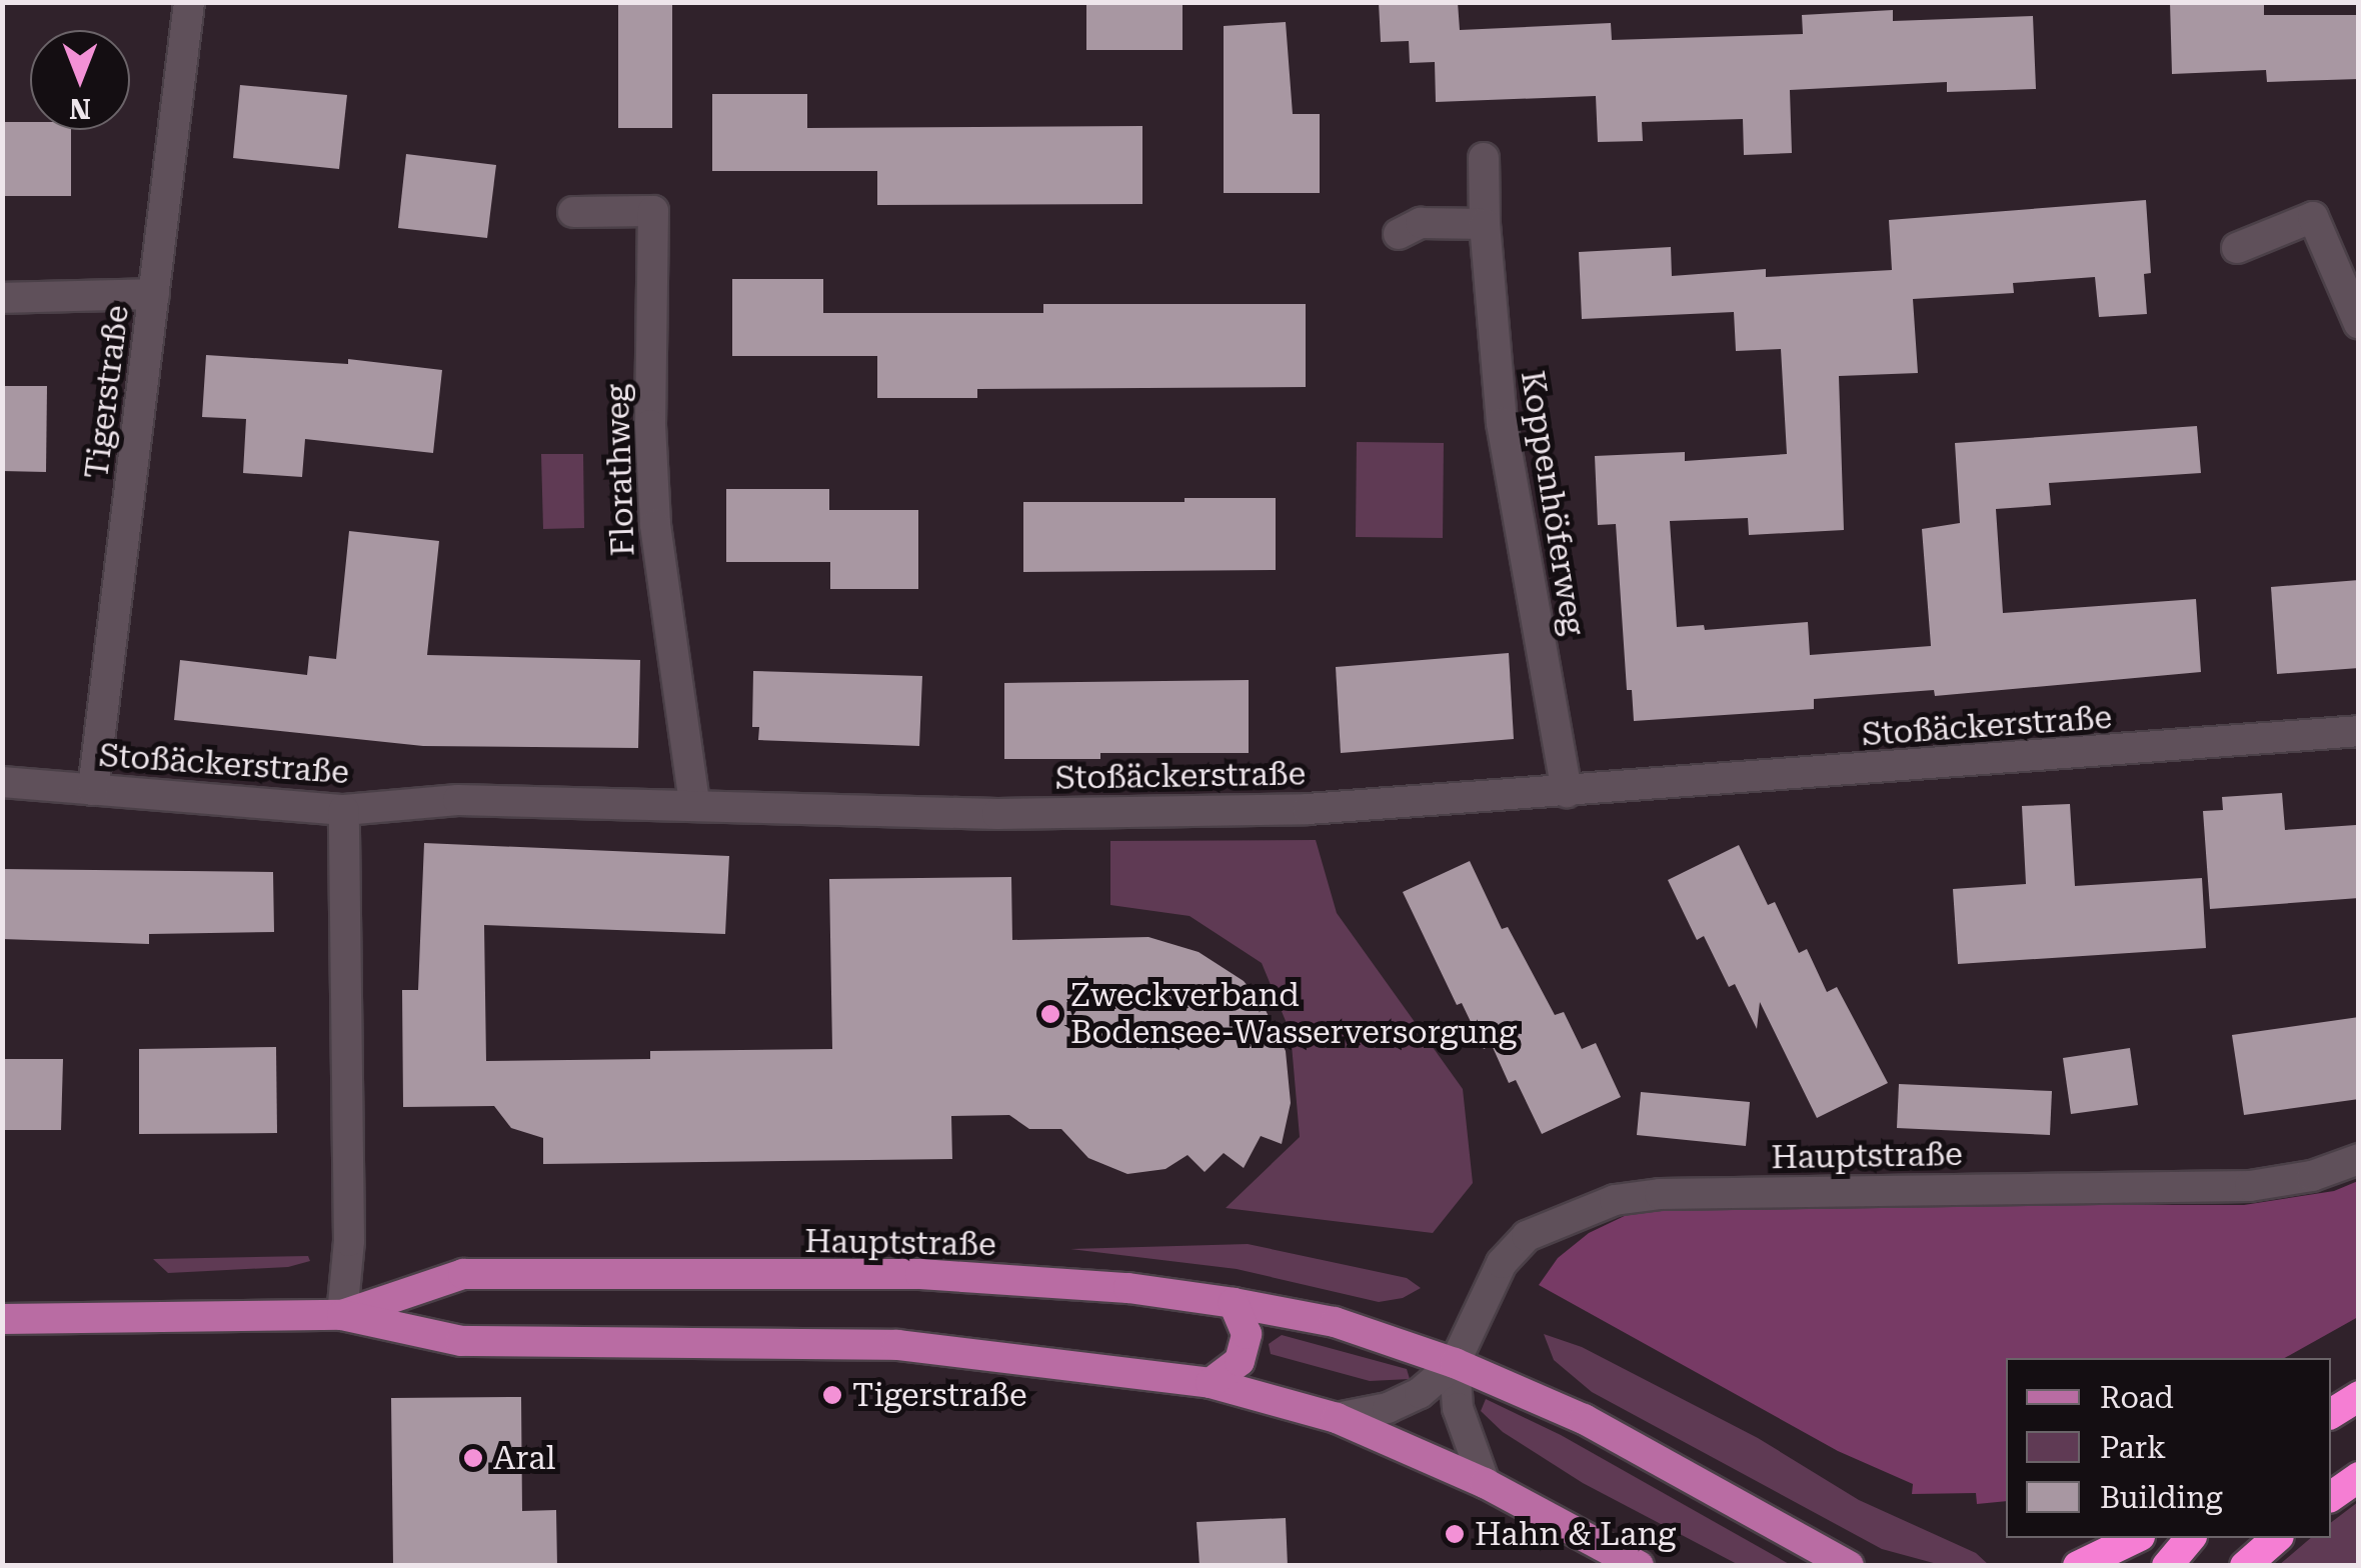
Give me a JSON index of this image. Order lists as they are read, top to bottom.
{
  "streets": {
    "main road": ["Hauptstraße"],
    "street": [
      "Tigerstraße",
      "Florathweg",
      "Koppenhöferweg",
      "Stoßäckerstraße"
    ]
  },
  "crossings": [
    ["Tigerstraße", "Stoßäckerstraße"],
    ["Florathweg", "Stoßäckerstraße"],
    ["Koppenhöferweg", "Stoßäckerstraße"]
  ],
  "places": [
    "Zweckverband Bodensee-Wasserversorgung",
    "Tigerstraße",
    "Aral",
    "Hahn & Lang"
  ],
  "legend": ["Road", "Park", "Building"],
  "north": "bottom"
}
